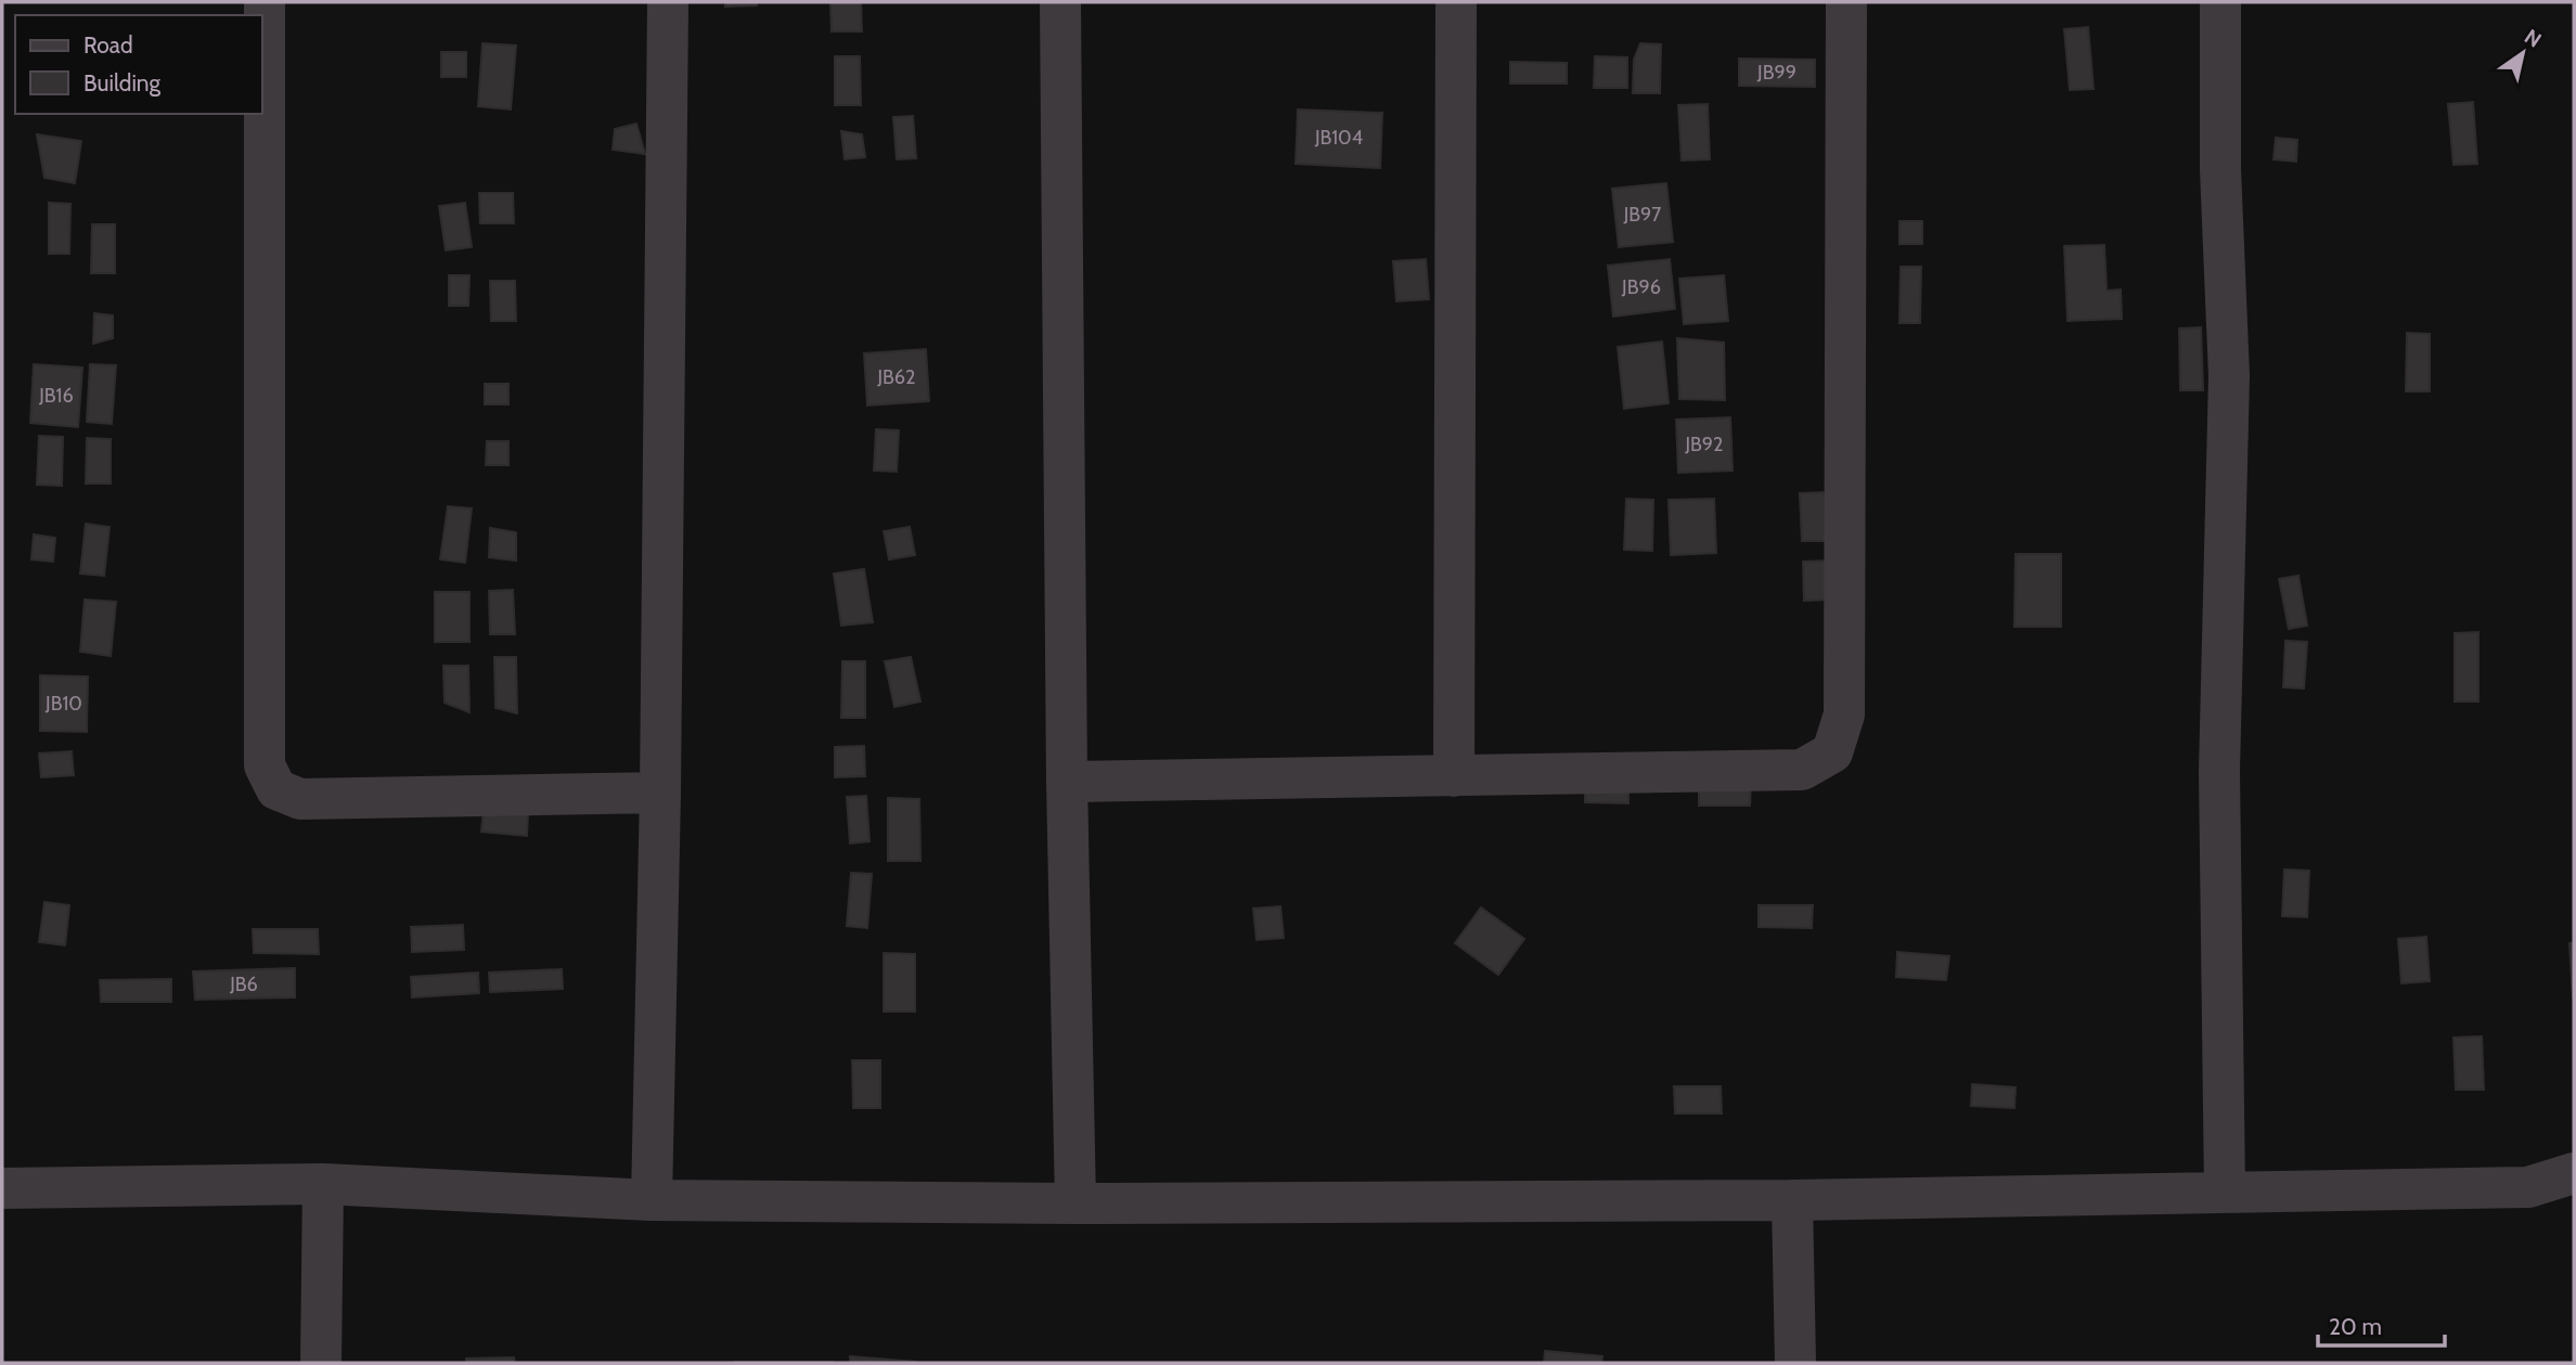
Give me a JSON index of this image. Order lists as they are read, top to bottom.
{
  "house_numbers": [
    "JB99",
    "JB104",
    "JB97",
    "JB96",
    "JB62",
    "JB16",
    "JB92",
    "JB10",
    "JB6"
  ],
  "legend": ["Road", "Building"],
  "scale_bar": "20 m",
  "north": "top right"
}
